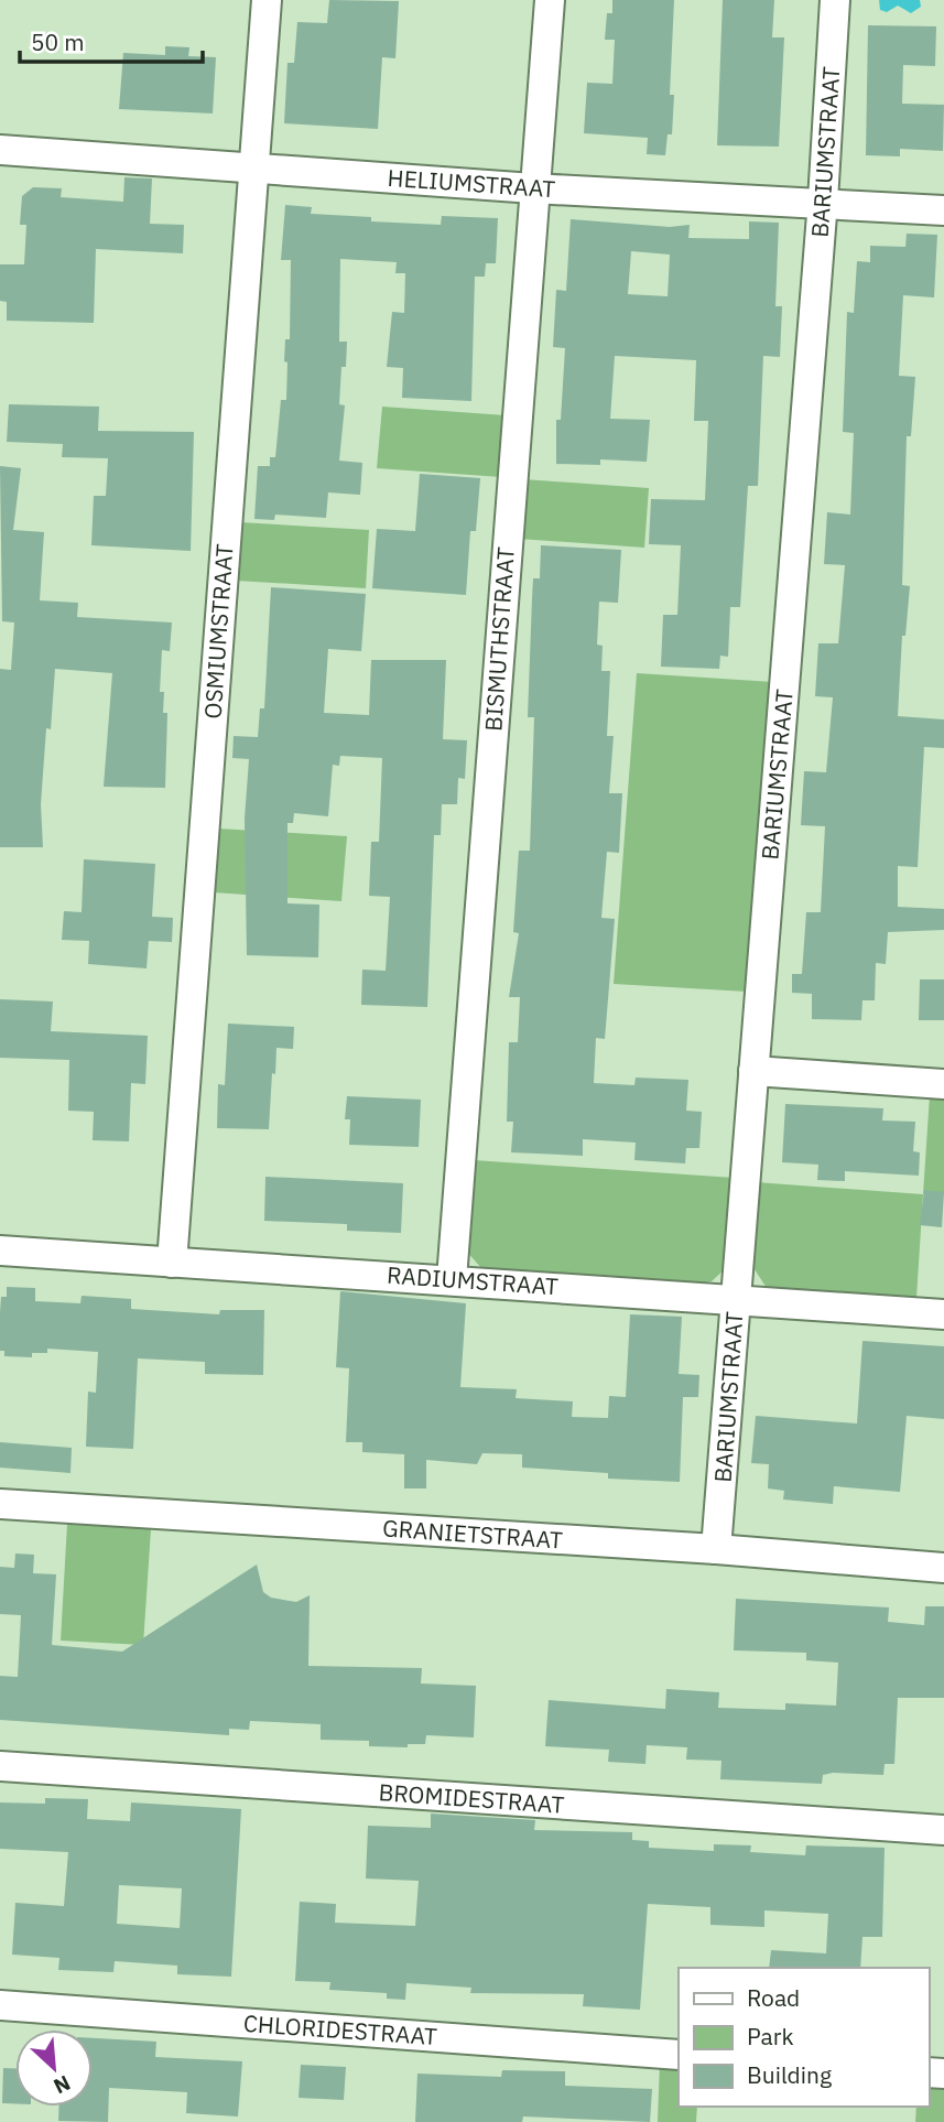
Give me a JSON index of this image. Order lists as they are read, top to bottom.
{
  "streets": {
    "street": [
      "BARIUMSTRAAT",
      "HELIUMSTRAAT",
      "OSMIUMSTRAAT",
      "BISMUTHSTRAAT",
      "RADIUMSTRAAT",
      "GRANIETSTRAAT",
      "BROMIDESTRAAT",
      "CHLORIDESTRAAT"
    ]
  },
  "crossings": [
    ["BARIUMSTRAAT", "HELIUMSTRAAT"],
    ["BARIUMSTRAAT", "RADIUMSTRAAT"],
    ["BARIUMSTRAAT", "GRANIETSTRAAT"],
    ["HELIUMSTRAAT", "OSMIUMSTRAAT"],
    ["HELIUMSTRAAT", "BISMUTHSTRAAT"],
    ["OSMIUMSTRAAT", "RADIUMSTRAAT"],
    ["BISMUTHSTRAAT", "RADIUMSTRAAT"]
  ],
  "legend": ["Road", "Park", "Building"],
  "scale_bar": "50 m",
  "north": "bottom right"
}
